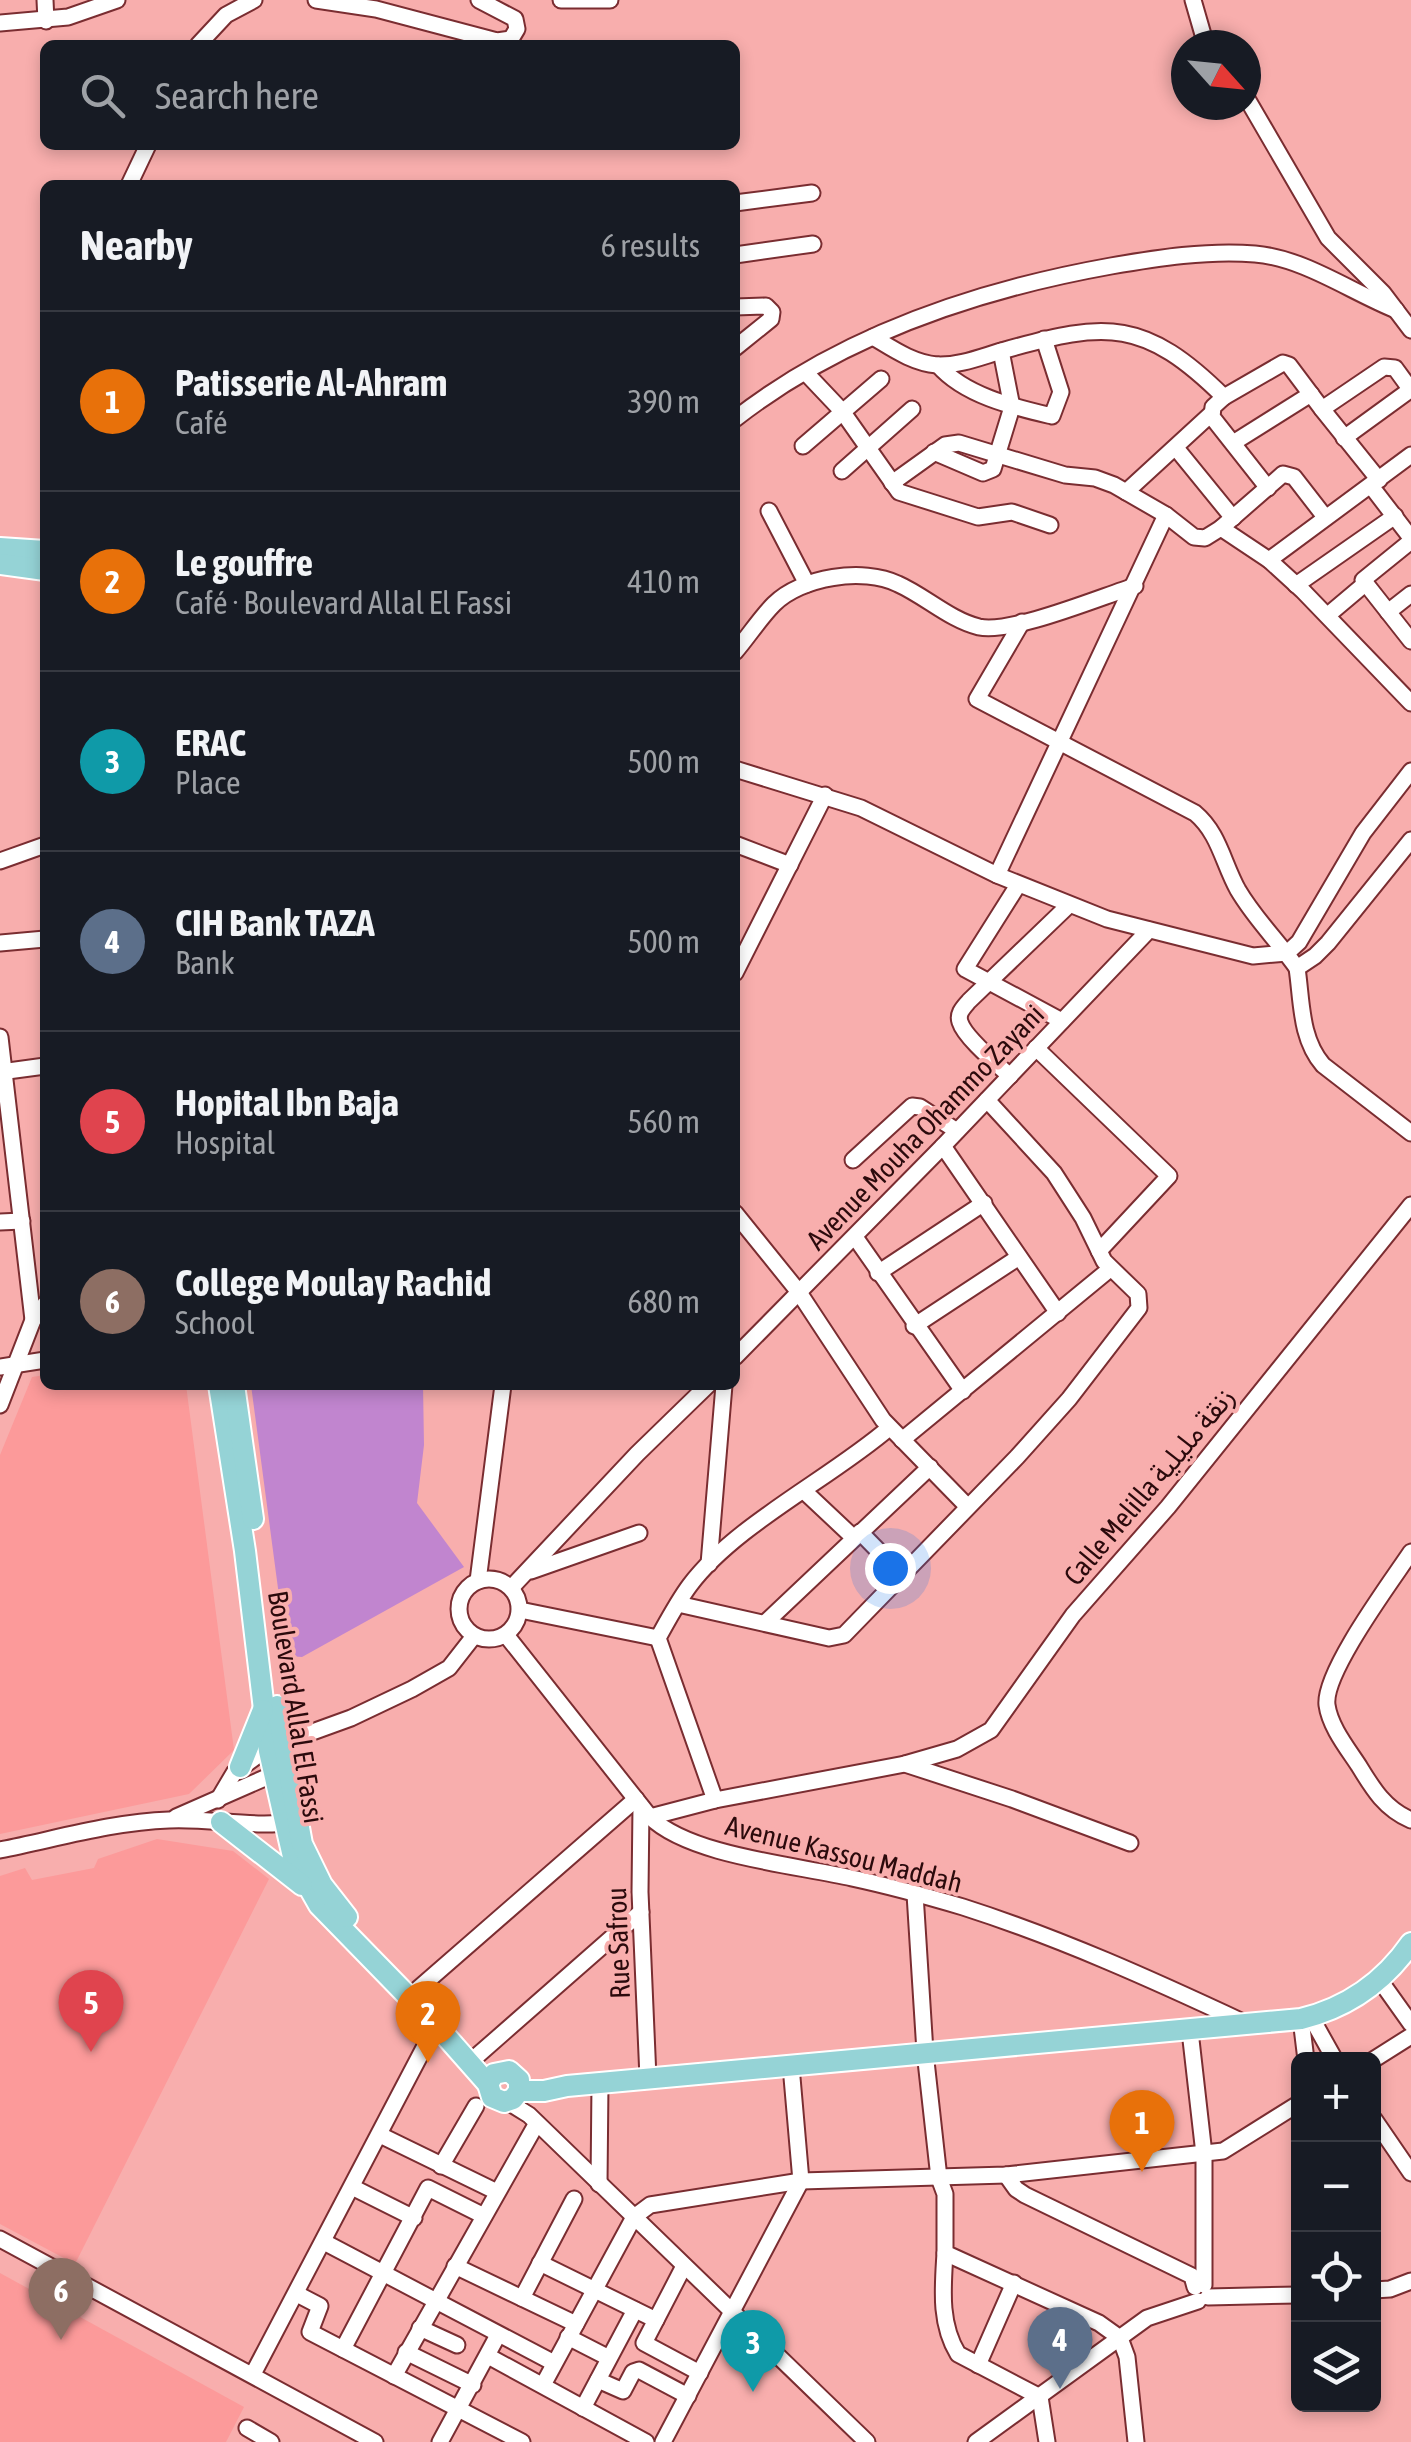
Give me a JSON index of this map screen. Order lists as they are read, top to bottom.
{
  "streets": {
    "main road": ["Boulevard Allal El Fassi"],
    "street": [
      "Avenue Mouha Ohammo Zayani",
      "Calle Melilla زنقة مليلية",
      "Avenue Kassou Maddah",
      "Rue Safrou"
    ]
  },
  "crossings": [
    ["Calle Melilla زنقة مليلية", "Avenue Kassou Maddah"],
    ["Calle Melilla زنقة مليلية", "Rue Safrou"],
    ["Avenue Kassou Maddah", "Rue Safrou"]
  ],
  "north": "bottom right",
  "page": {
    "search": "Search here",
    "heading": ["Nearby", "6 results"],
    "list": [
      {
        "mark": "1",
        "name": "Patisserie Al-Ahram",
        "note": "Café",
        "value": "390 m"
      },
      {
        "mark": "2",
        "name": "Le gouffre",
        "note": "Café · Boulevard Allal El Fassi",
        "value": "410 m"
      },
      {
        "mark": "3",
        "name": "ERAC",
        "note": "Place",
        "value": "500 m"
      },
      {
        "mark": "4",
        "name": "CIH Bank TAZA",
        "note": "Bank",
        "value": "500 m"
      },
      {
        "mark": "5",
        "name": "Hopital Ibn Baja",
        "note": "Hospital",
        "value": "560 m"
      },
      {
        "mark": "6",
        "name": "College Moulay Rachid",
        "note": "School",
        "value": "680 m"
      }
    ],
    "pins": [
      "5",
      "2",
      "1",
      "6",
      "4",
      "3"
    ],
    "map_buttons": ["+", "−"]
  }
}
